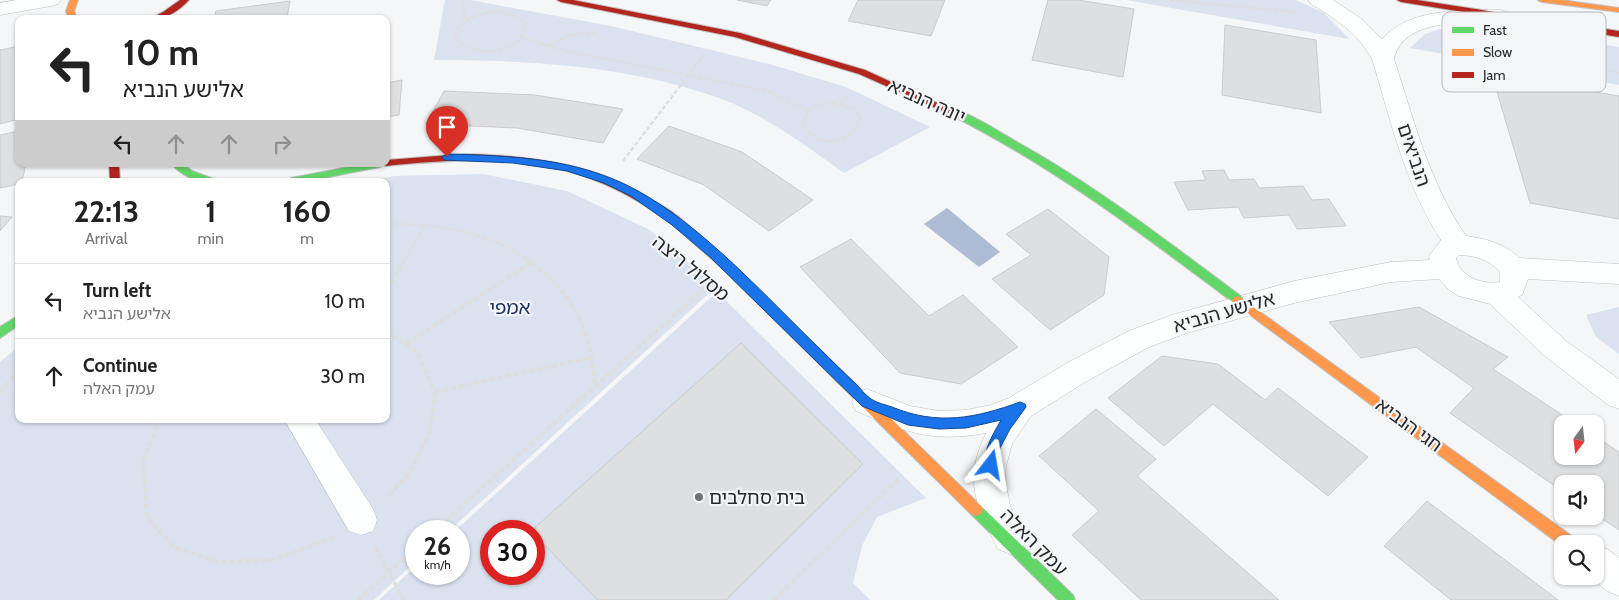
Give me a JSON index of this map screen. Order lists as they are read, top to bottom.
{
  "streets": {
    "street": [
      "יונה הנביא",
      "הנביאים",
      "אלישע הנביא",
      "חגי הנביא",
      "עמק האלה"
    ]
  },
  "crossings": [
    ["יונה הנביא", "אלישע הנביא"],
    ["יונה הנביא", "חגי הנביא"],
    ["הנביאים", "אלישע הנביא"],
    ["אלישע הנביא", "חגי הנביא"],
    ["אלישע הנביא", "עמק האלה"]
  ],
  "parks": ["אמפי"],
  "places": ["בית סחלבים"],
  "legend": ["Fast", "Slow", "Jam"],
  "north": "bottom",
  "page": {
    "turn": ["10 m", "אלישע הנביא"],
    "eta": [
      "22:13",
      "Arrival",
      "1",
      "min",
      "160",
      "m"
    ],
    "list": [
      {
        "name": "Turn left",
        "note": "אלישע הנביא",
        "value": "10 m"
      },
      {
        "name": "Continue",
        "note": "עמק האלה",
        "value": "30 m"
      }
    ],
    "speed": "26 km/h",
    "limit": "30"
  }
}
